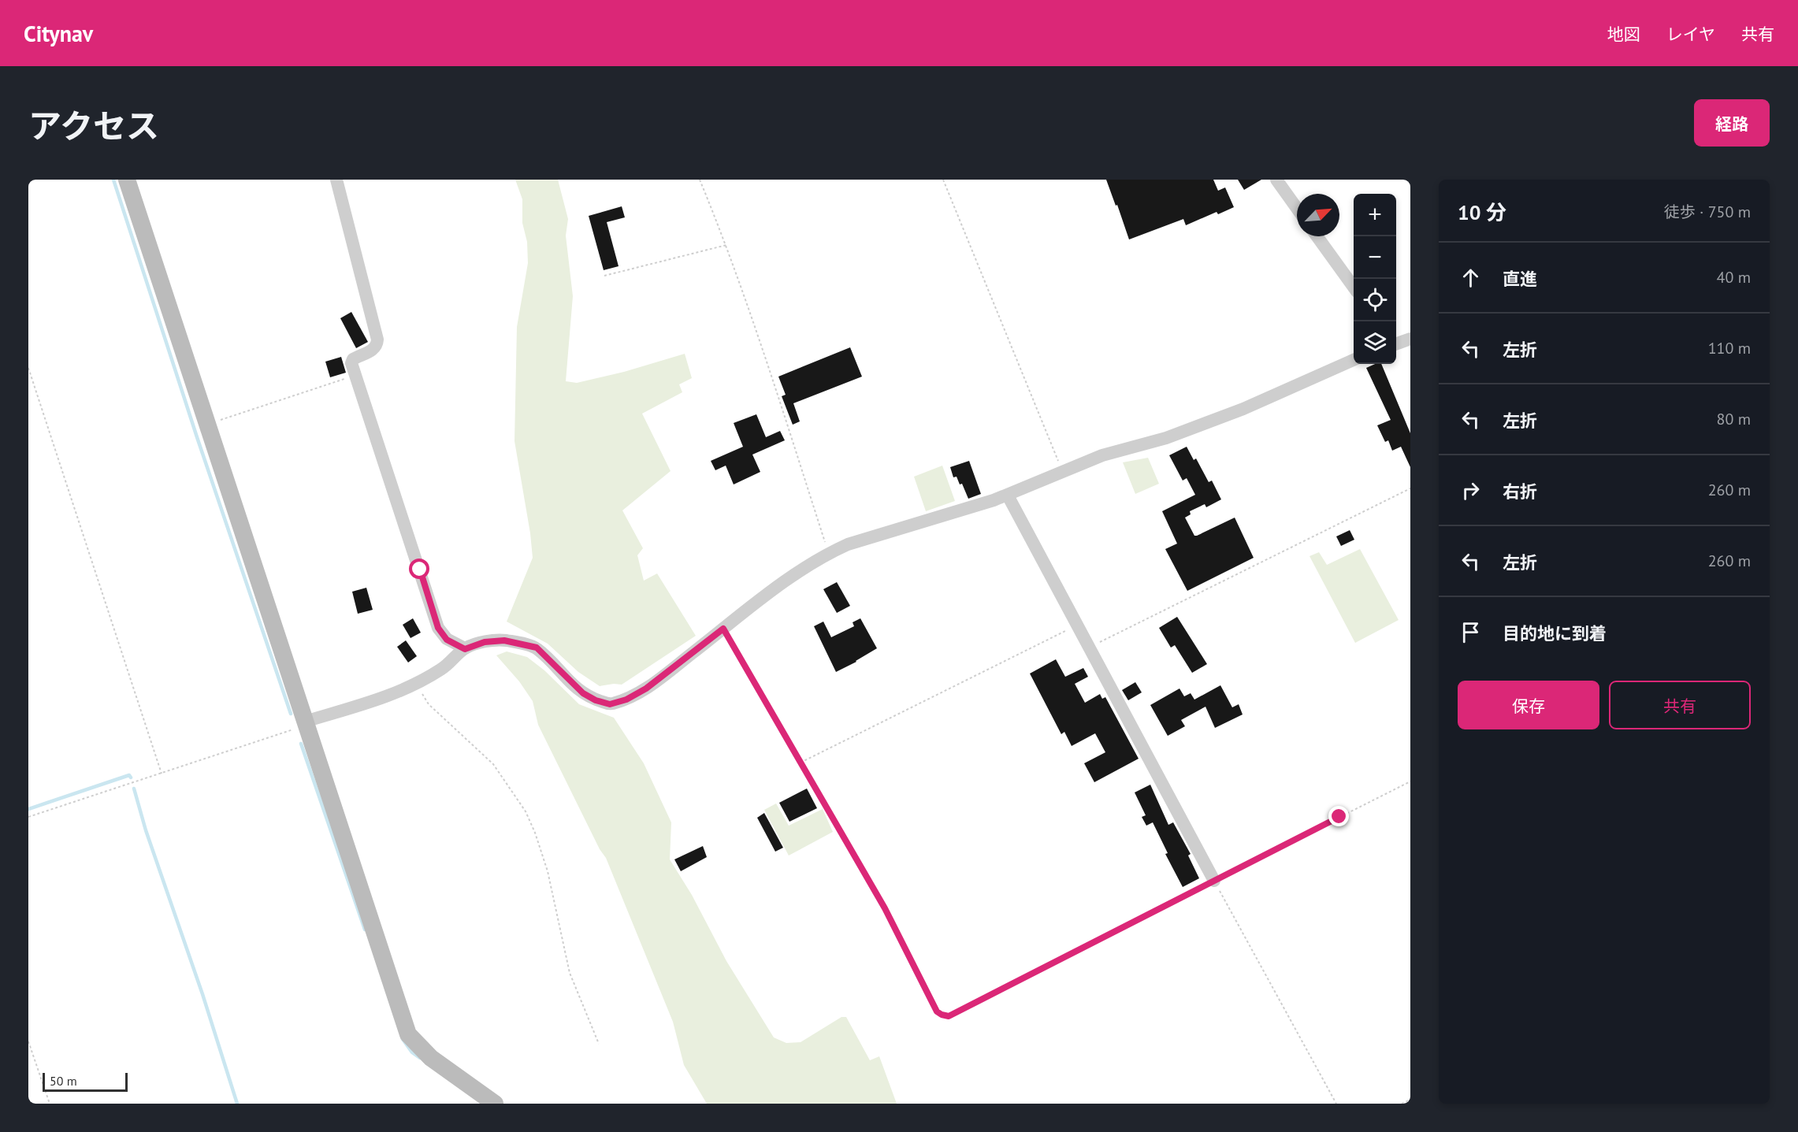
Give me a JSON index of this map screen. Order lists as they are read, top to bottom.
{
  "scale_bar": "50 m",
  "north": "top right",
  "page": {
    "header": "Citynav",
    "nav": ["地図", "レイヤ", "共有"],
    "title": "アクセス",
    "buttons": [
      "経路",
      ["保存", "共有"]
    ],
    "heading": ["10 分", "徒歩 · 750 m"],
    "map_buttons": ["+", "−"],
    "list": [
      ["直進", "40 m"],
      ["左折", "110 m"],
      ["左折", "80 m"],
      ["右折", "260 m"],
      ["左折", "260 m"],
      "目的地に到着"
    ],
    "scale": "50 m"
  }
}
